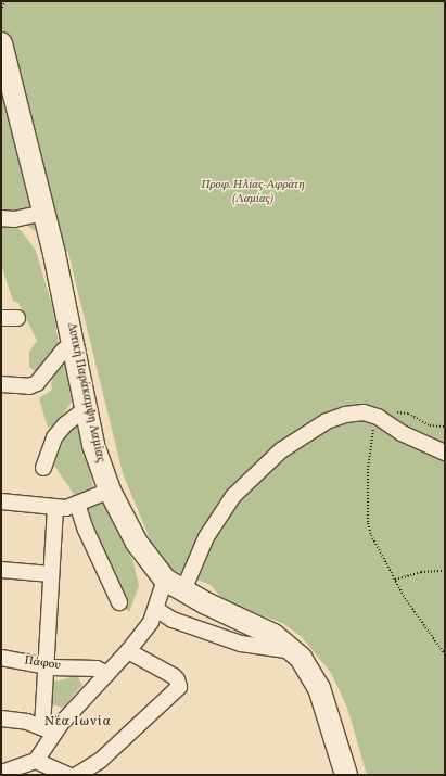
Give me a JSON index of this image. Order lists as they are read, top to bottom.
{
  "streets": {
    "main road": ["Δυτική Παράκαμψη Λαμίας"],
    "street": ["Πάφου"]
  },
  "districts": ["Νέα Ιωνία"],
  "parks": ["Προφ. Ηλίας-Αφράτη (Λαμίας)"]
}
